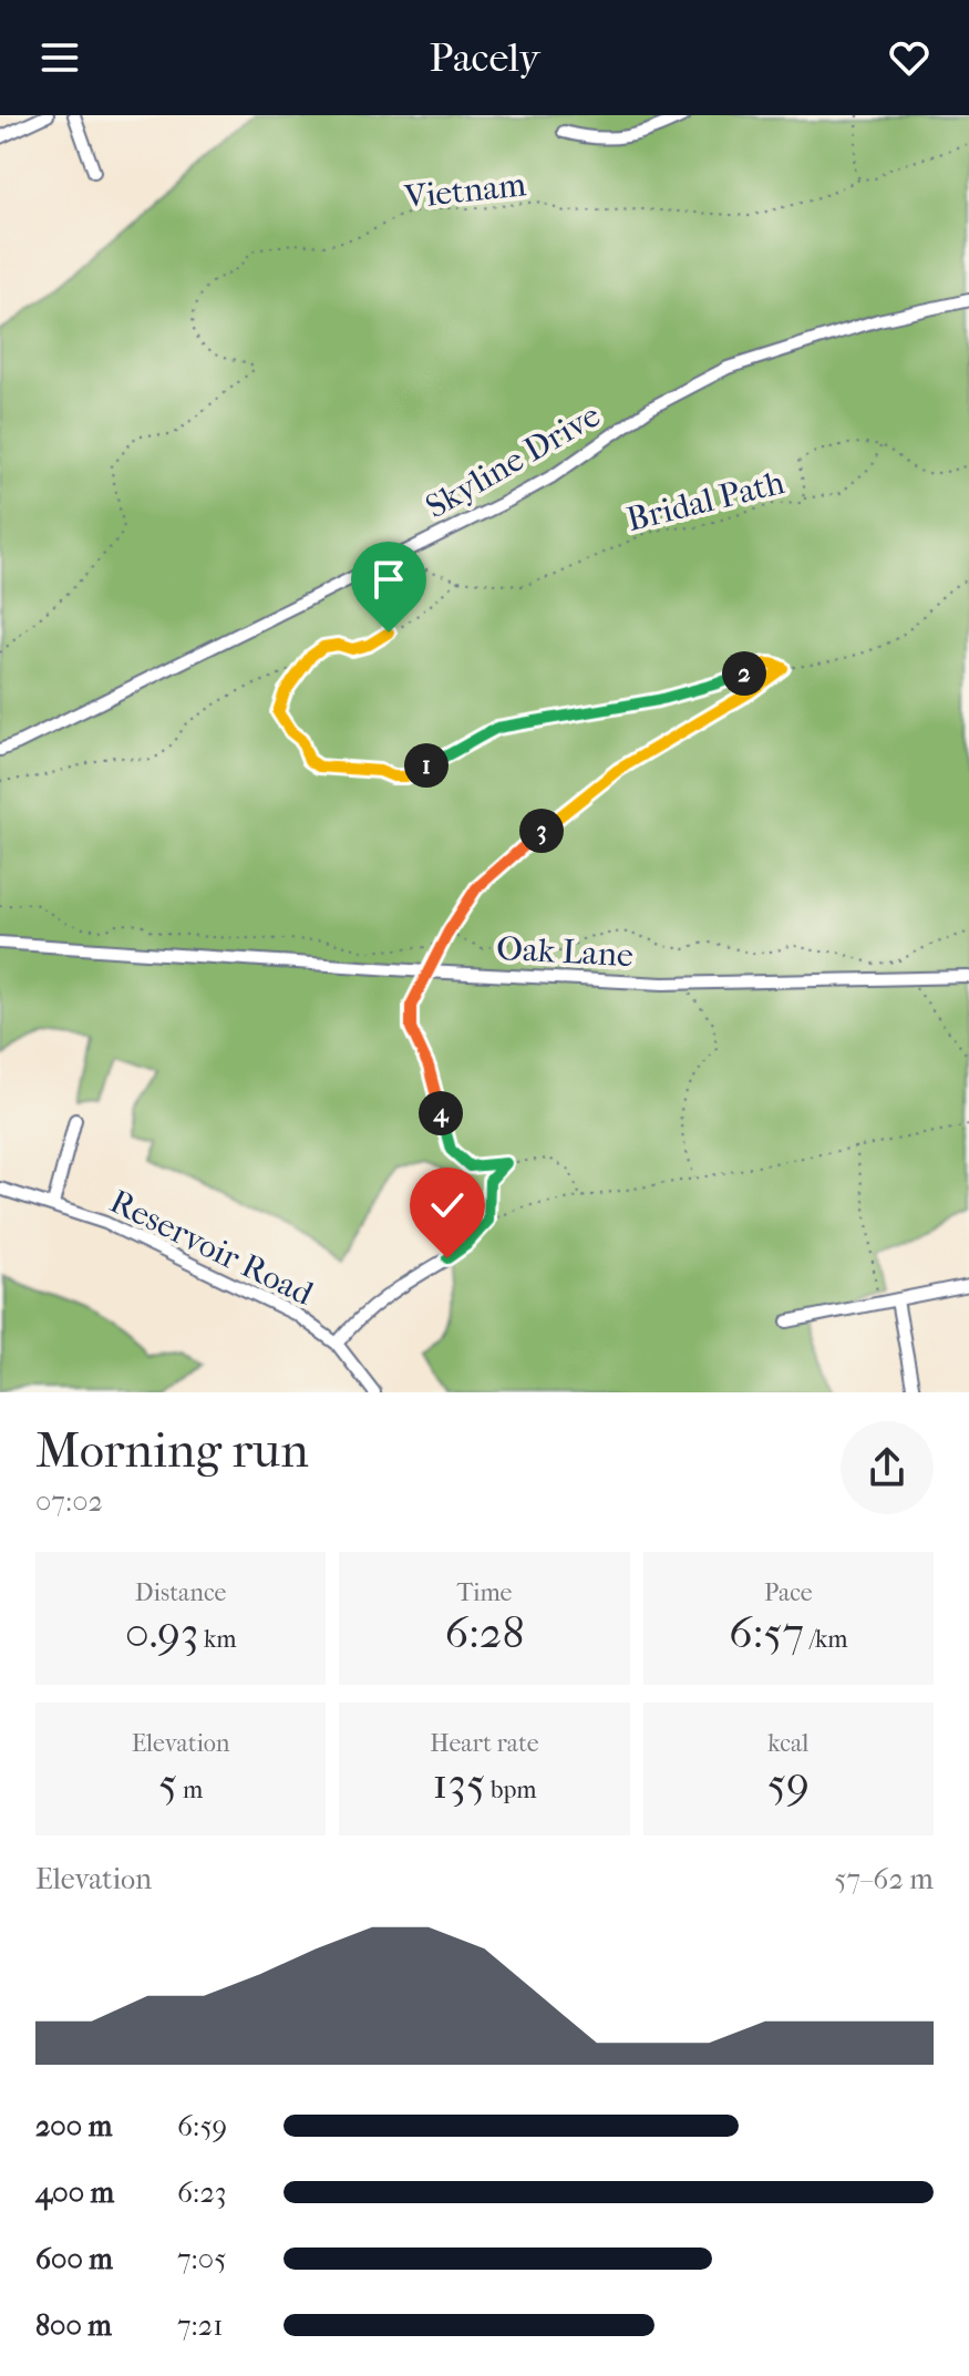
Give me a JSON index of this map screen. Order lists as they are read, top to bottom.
{
  "streets": {
    "street": ["Skyline Drive", "Oak Lane", "Reservoir Road"],
    "path": ["Vietnam", "Bridal Path"]
  },
  "page": {
    "header": "Pacely",
    "pins": [
      "2",
      "1",
      "3",
      "4"
    ],
    "heading": ["Morning run", "07:02"],
    "stats": [
      ["Distance", "0.93 km"],
      ["Time", "6:28"],
      ["Pace", "6:57 /km"],
      ["Elevation", "5 m"],
      ["Heart rate", "135 bpm"],
      ["kcal", "59"]
    ],
    "chart": ["Elevation", "57–62 m"],
    "list": [
      {
        "name": "200 m",
        "note": "6:59"
      },
      {
        "name": "400 m",
        "note": "6:23"
      },
      {
        "name": "600 m",
        "note": "7:05"
      },
      {
        "name": "800 m",
        "note": "7:21"
      }
    ]
  }
}
